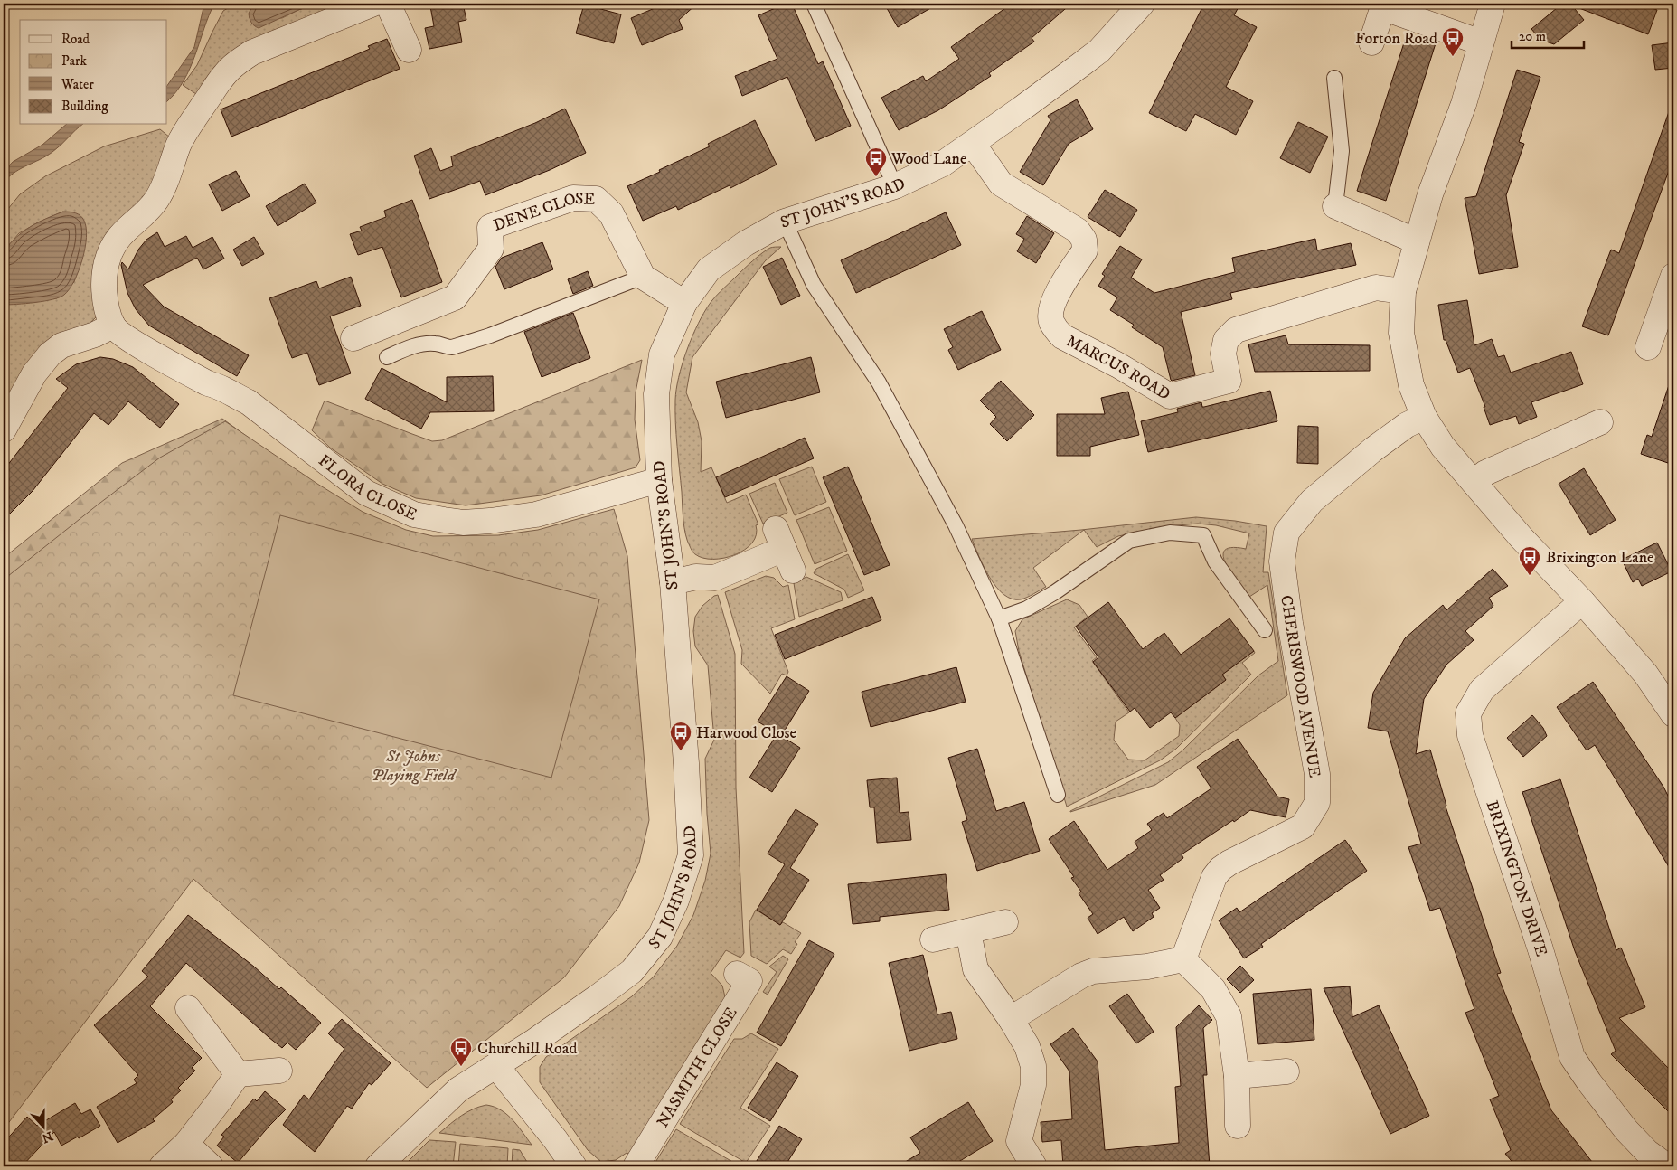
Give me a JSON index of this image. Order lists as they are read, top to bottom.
{
  "streets": {
    "street": [
      "ST JOHN'S ROAD",
      "DENE CLOSE",
      "MARCUS ROAD",
      "FLORA CLOSE",
      "CHERISWOOD AVENUE",
      "BRIXINGTON DRIVE",
      "NASMITH CLOSE"
    ]
  },
  "crossings": [
    ["ST JOHN'S ROAD", "MARCUS ROAD"],
    ["ST JOHN'S ROAD", "FLORA CLOSE"]
  ],
  "parks": ["St Johns Playing Field"],
  "places": {
    "bus stop": [
      "Forton Road",
      "Wood Lane",
      "Brixington Lane",
      "Harwood Close",
      "Churchill Road"
    ]
  },
  "legend": [
    "Road",
    "Park",
    "Water",
    "Building"
  ],
  "scale_bar": "20 m",
  "north": "bottom"
}
